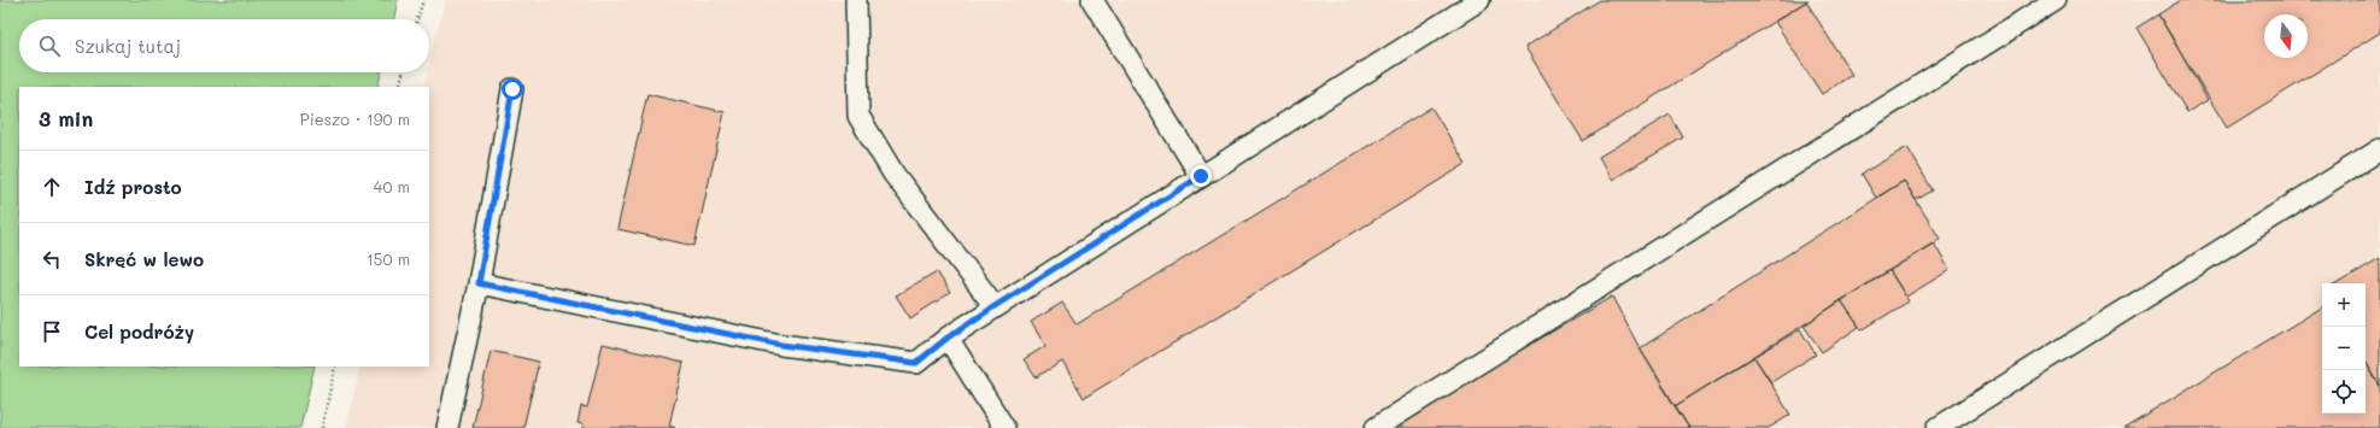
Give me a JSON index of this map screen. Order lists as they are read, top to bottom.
{
  "north": "bottom",
  "page": {
    "search": "Szukaj tutaj",
    "heading": ["3 min", "Pieszo · 190 m"],
    "list": [
      ["Idź prosto", "40 m"],
      ["Skręć w lewo", "150 m"],
      "Cel podróży"
    ],
    "map_buttons": ["+", "−"]
  }
}
